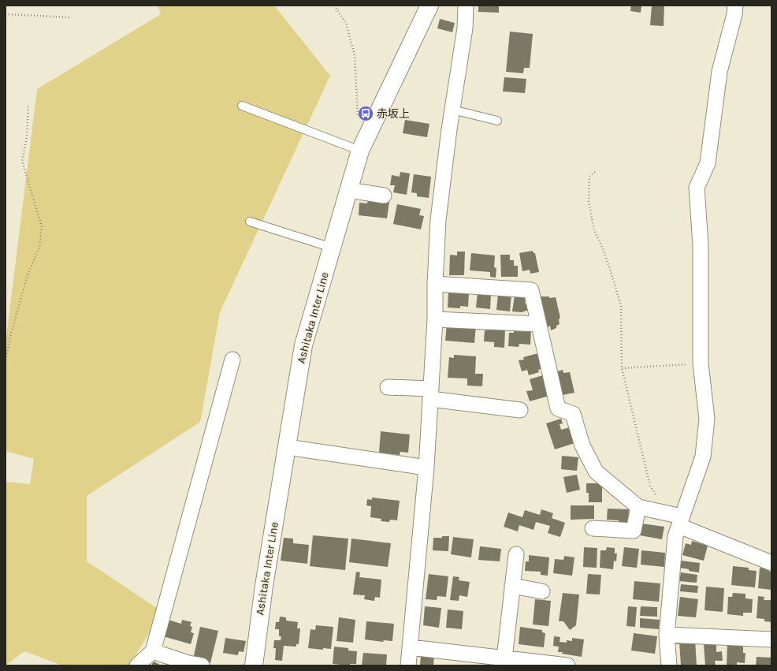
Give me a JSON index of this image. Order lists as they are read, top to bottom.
{
  "streets": {
    "main road": ["Ashitaka Inter Line"]
  },
  "places": {
    "bus stop": ["赤坂上"]
  }
}
